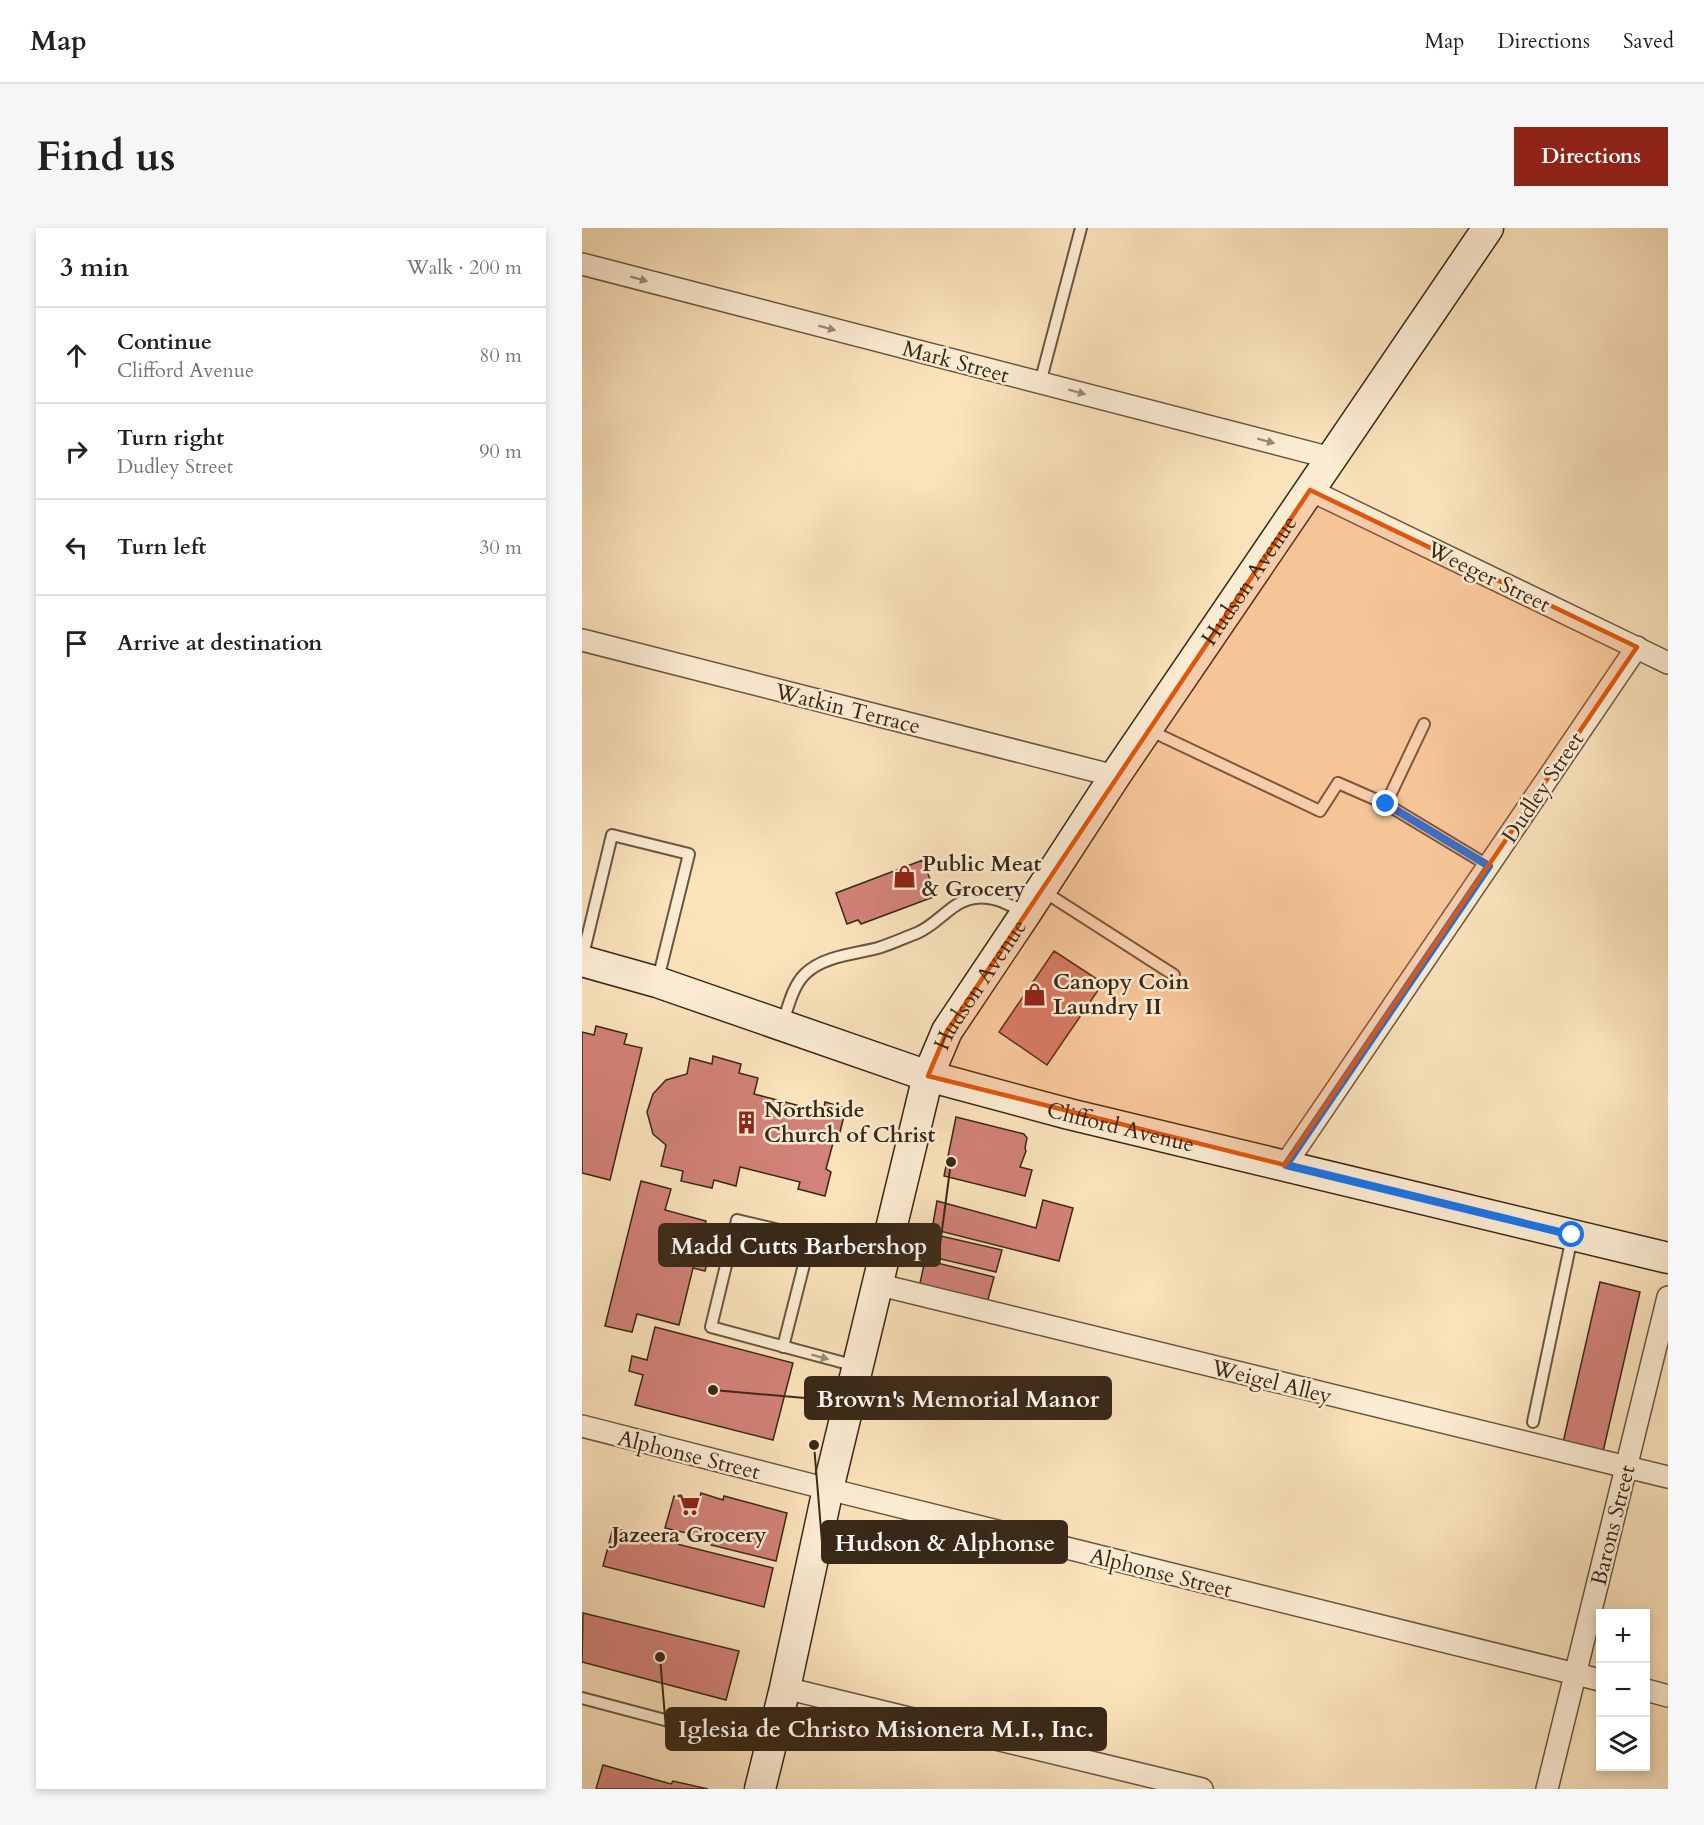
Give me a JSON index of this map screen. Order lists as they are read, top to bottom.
{
  "streets": {
    "main road": ["Hudson Avenue", "Clifford Avenue"],
    "street": [
      "Mark Street",
      "Weeger Street",
      "Watkin Terrace",
      "Dudley Street",
      "Weigel Alley",
      "Alphonse Street",
      "Barons Street"
    ]
  },
  "crossings": [
    ["Mark Street", "Hudson Avenue"],
    ["Weeger Street", "Hudson Avenue"],
    ["Weeger Street", "Dudley Street"],
    ["Hudson Avenue", "Watkin Terrace"],
    ["Hudson Avenue", "Clifford Avenue"],
    ["Hudson Avenue", "Weigel Alley"],
    ["Hudson Avenue", "Alphonse Street"],
    ["Dudley Street", "Clifford Avenue"],
    ["Weigel Alley", "Barons Street"],
    ["Alphonse Street", "Barons Street"]
  ],
  "one_way": ["Mark Street"],
  "places": {
    "shop": ["Public Meat & Grocery", "Canopy Coin Laundry II"],
    "building": ["Northside Church of Christ"],
    "other": [
      "Madd Cutts Barbershop",
      "Brown's Memorial Manor",
      "Hudson & Alphonse",
      "Iglesia de Christo Misionera M.I., Inc."
    ],
    "supermarket": ["Jazeera Grocery"]
  },
  "page": {
    "header": "Map",
    "nav": ["Map", "Directions", "Saved"],
    "buttons": "Directions",
    "title": "Find us",
    "heading": ["3 min", "Walk · 200 m"],
    "list": [
      ["Continue", "Clifford Avenue", "80 m"],
      ["Turn right", "Dudley Street", "90 m"],
      ["Turn left", "30 m"],
      "Arrive at destination"
    ],
    "map_buttons": ["+", "−"]
  }
}
